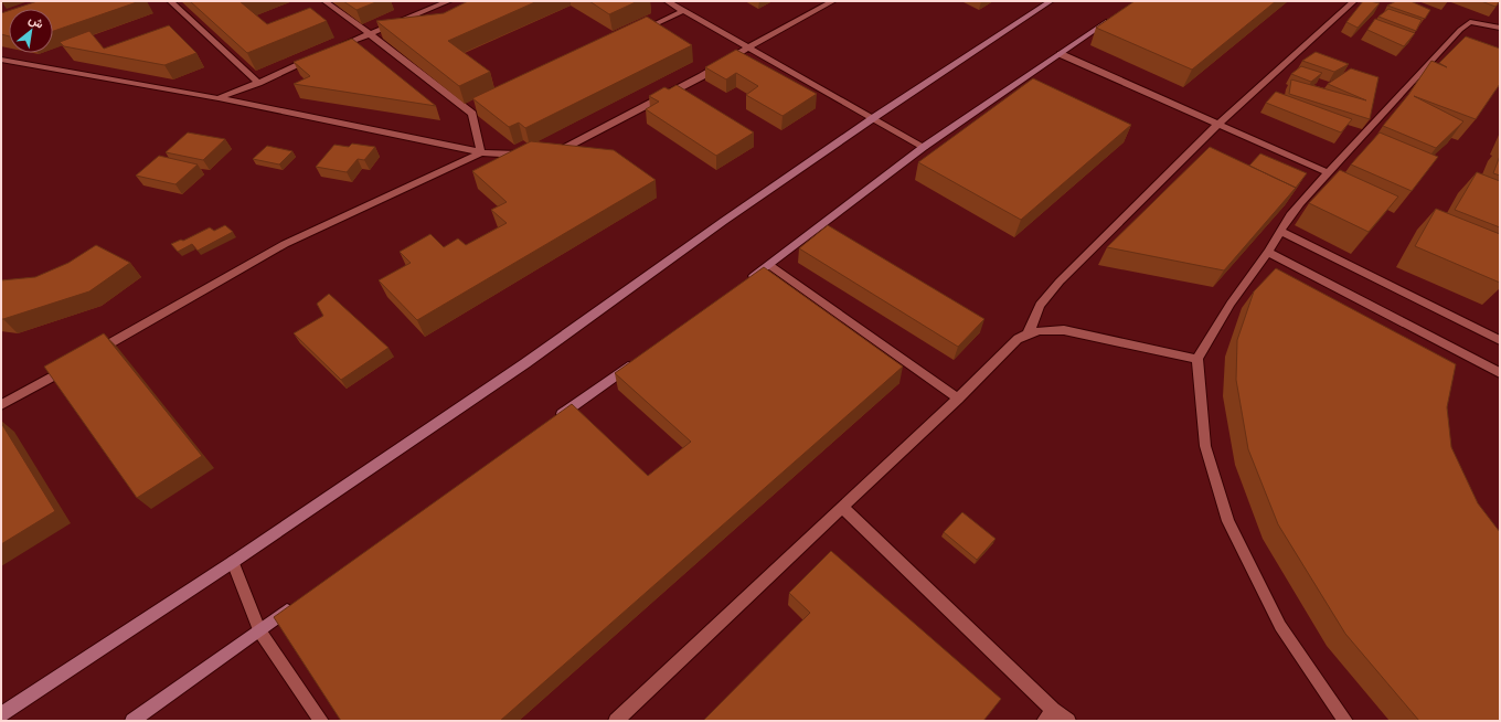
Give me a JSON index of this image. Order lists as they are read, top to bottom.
{
  "north": "top right"
}
